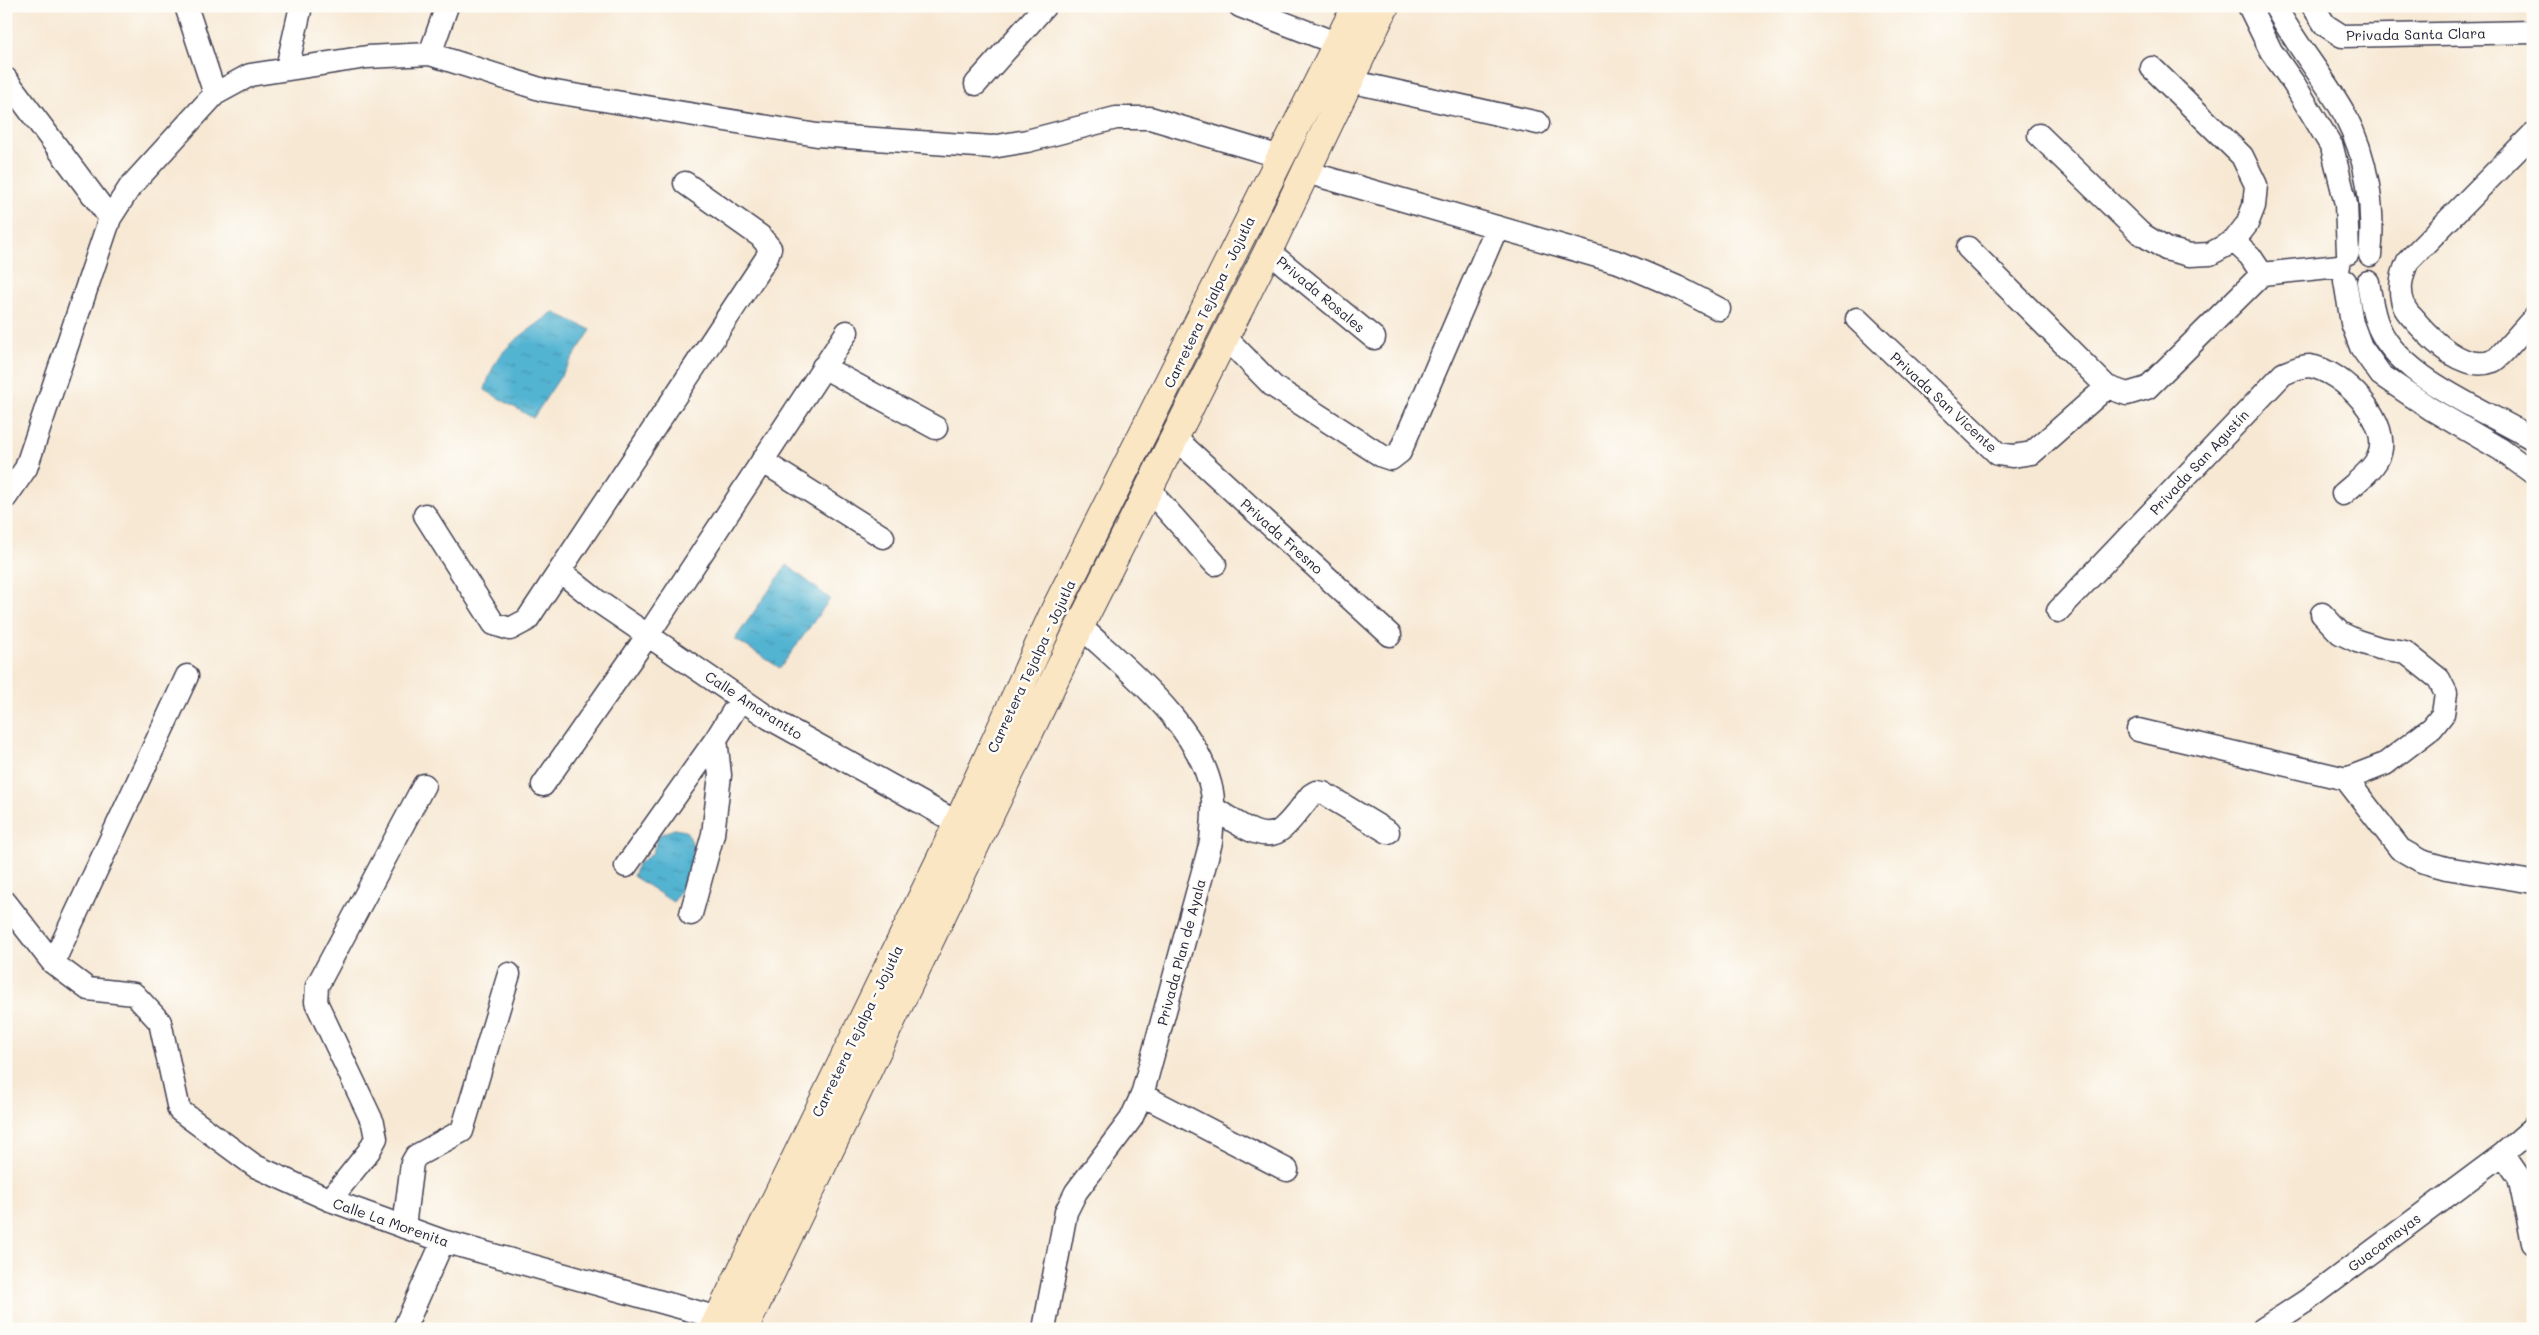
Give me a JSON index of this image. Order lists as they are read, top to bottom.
{
  "streets": {
    "main road": ["Carretera Tejalpa - Jojutla"],
    "street": [
      "Privada Santa Clara",
      "Privada Rosales",
      "Privada San Vicente",
      "Privada San Agustín",
      "Privada Fresno",
      "Calle Amarantto",
      "Privada Plan de Ayala",
      "Calle La Morenita",
      "Guacamayas"
    ]
  },
  "crossings": [
    ["Privada Rosales", "Carretera Tejalpa - Jojutla"],
    ["Carretera Tejalpa - Jojutla", "Privada Fresno"],
    ["Carretera Tejalpa - Jojutla", "Calle Amarantto"],
    ["Carretera Tejalpa - Jojutla", "Privada Plan de Ayala"],
    ["Carretera Tejalpa - Jojutla", "Calle La Morenita"]
  ]
}
